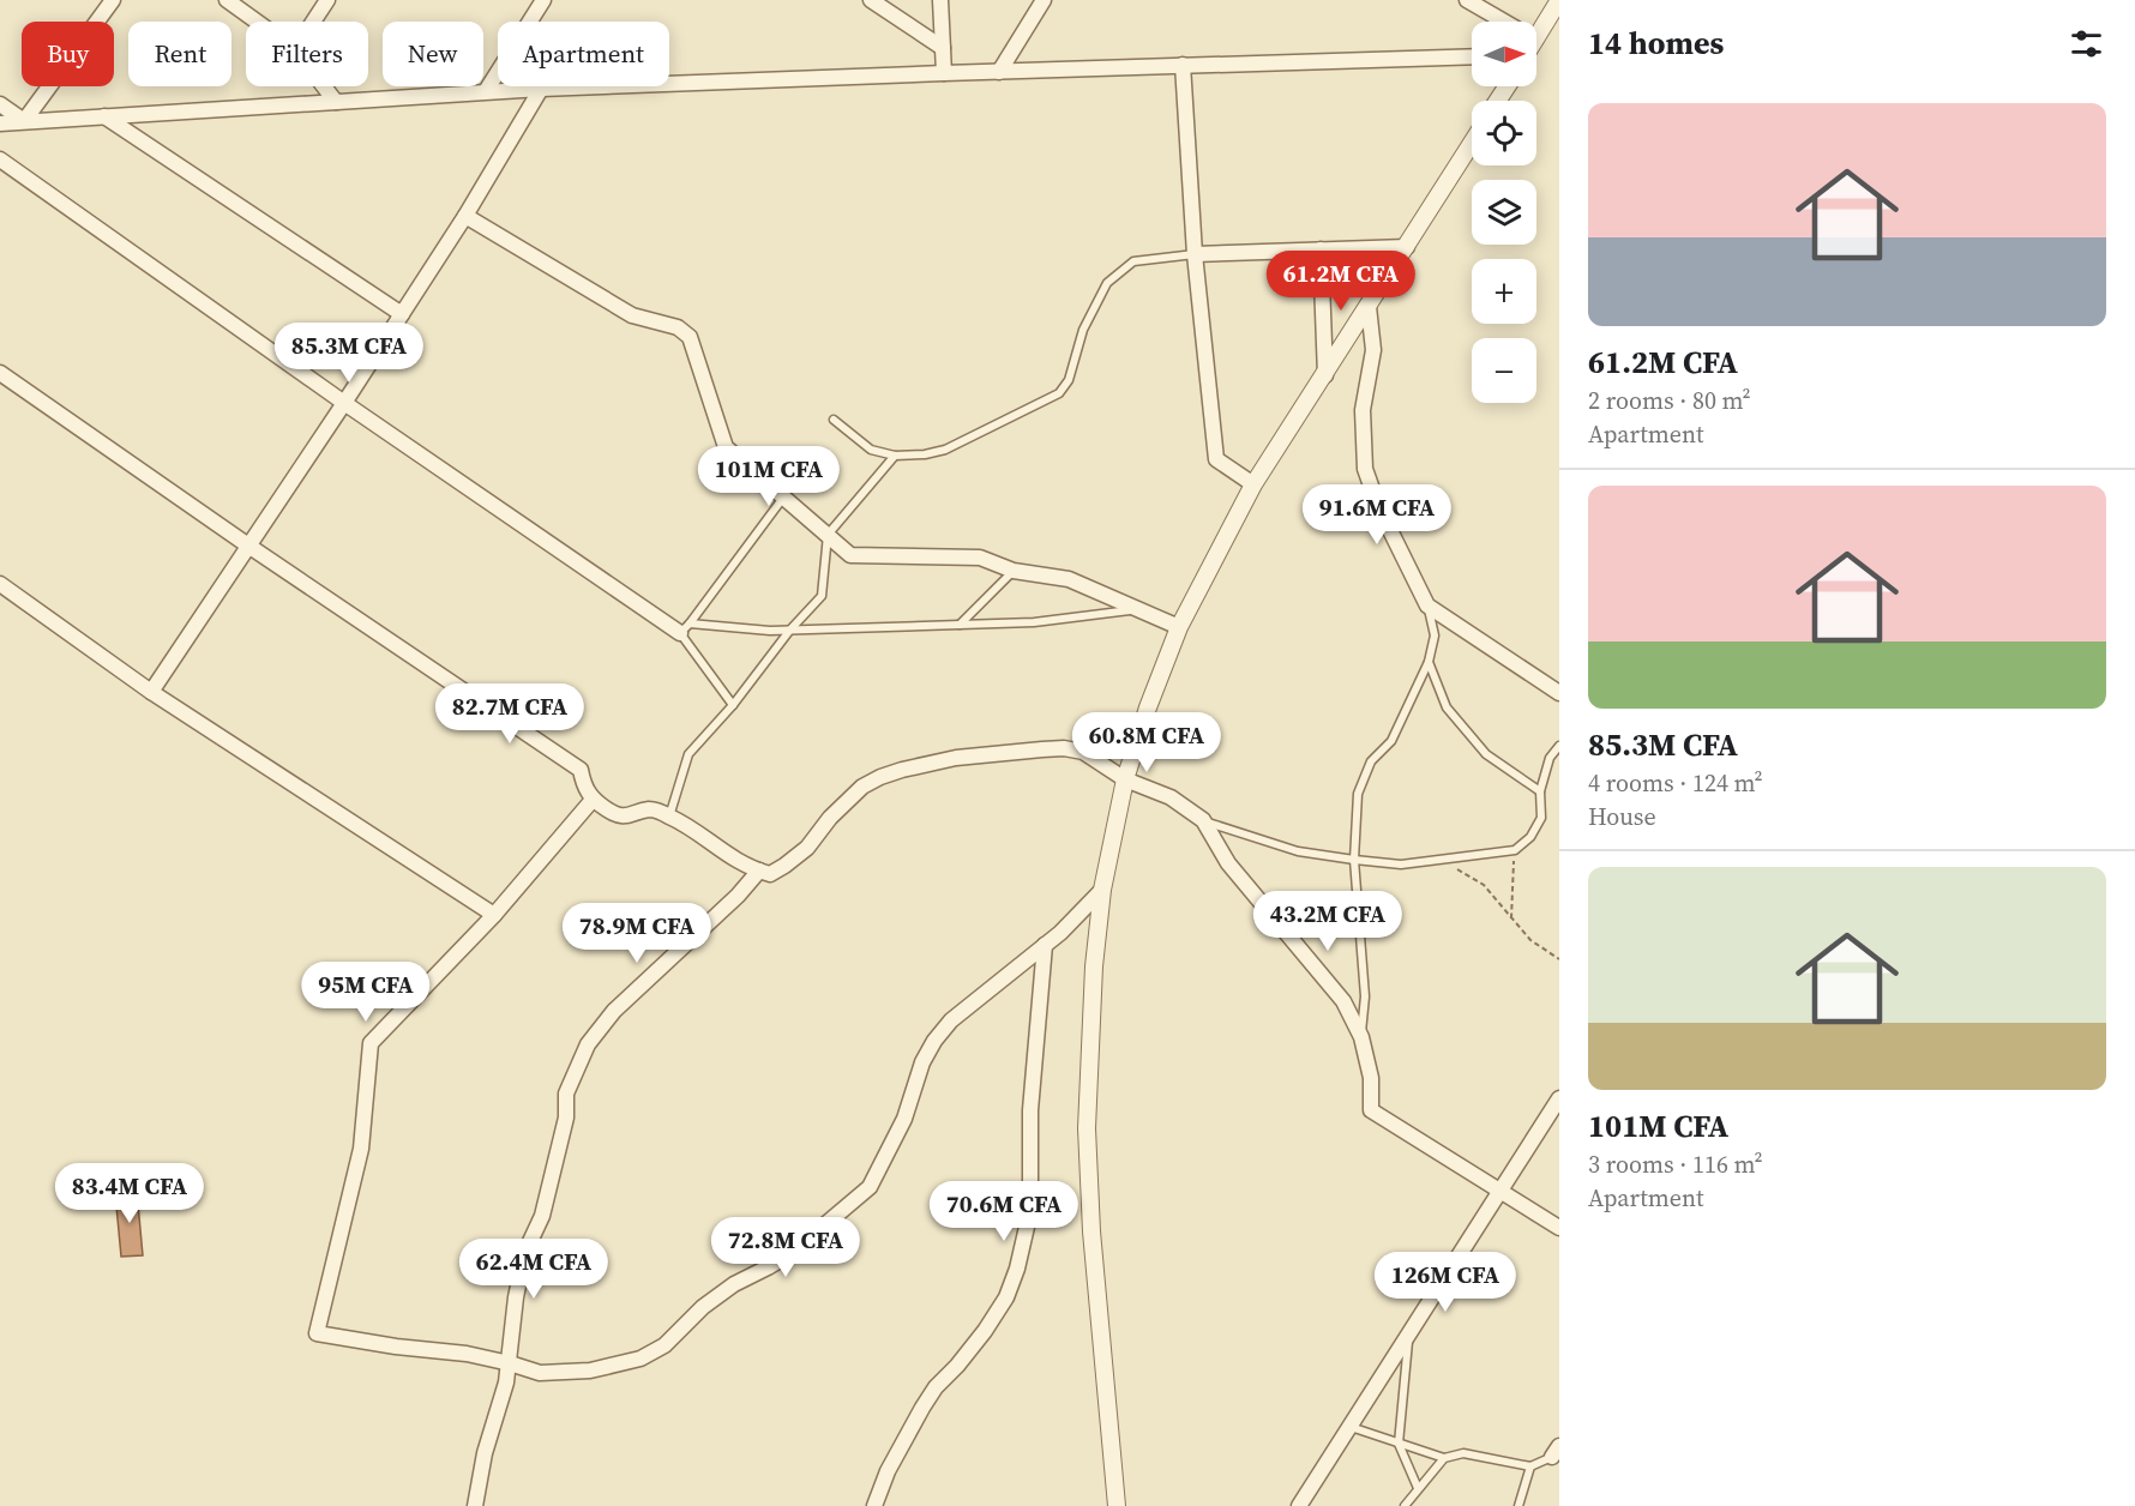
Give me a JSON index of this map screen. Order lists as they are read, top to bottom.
{
  "north": "right",
  "page": {
    "heading": "14 homes",
    "map_buttons": ["+", "−"],
    "chip": [
      "Buy",
      "Rent",
      "Filters",
      "New",
      "Apartment"
    ],
    "list": [
      {
        "name": "61.2M CFA",
        "note": "2 rooms · 80 m² · Apartment"
      },
      {
        "name": "85.3M CFA",
        "note": "4 rooms · 124 m² · House"
      },
      {
        "name": "101M CFA",
        "note": "3 rooms · 116 m² · Apartment"
      }
    ],
    "price": [
      "61.2M CFA",
      "85.3M CFA",
      "101M CFA",
      "91.6M CFA",
      "82.7M CFA",
      "60.8M CFA",
      "43.2M CFA",
      "78.9M CFA",
      "95M CFA",
      "83.4M CFA",
      "70.6M CFA",
      "72.8M CFA",
      "62.4M CFA",
      "126M CFA"
    ]
  }
}
